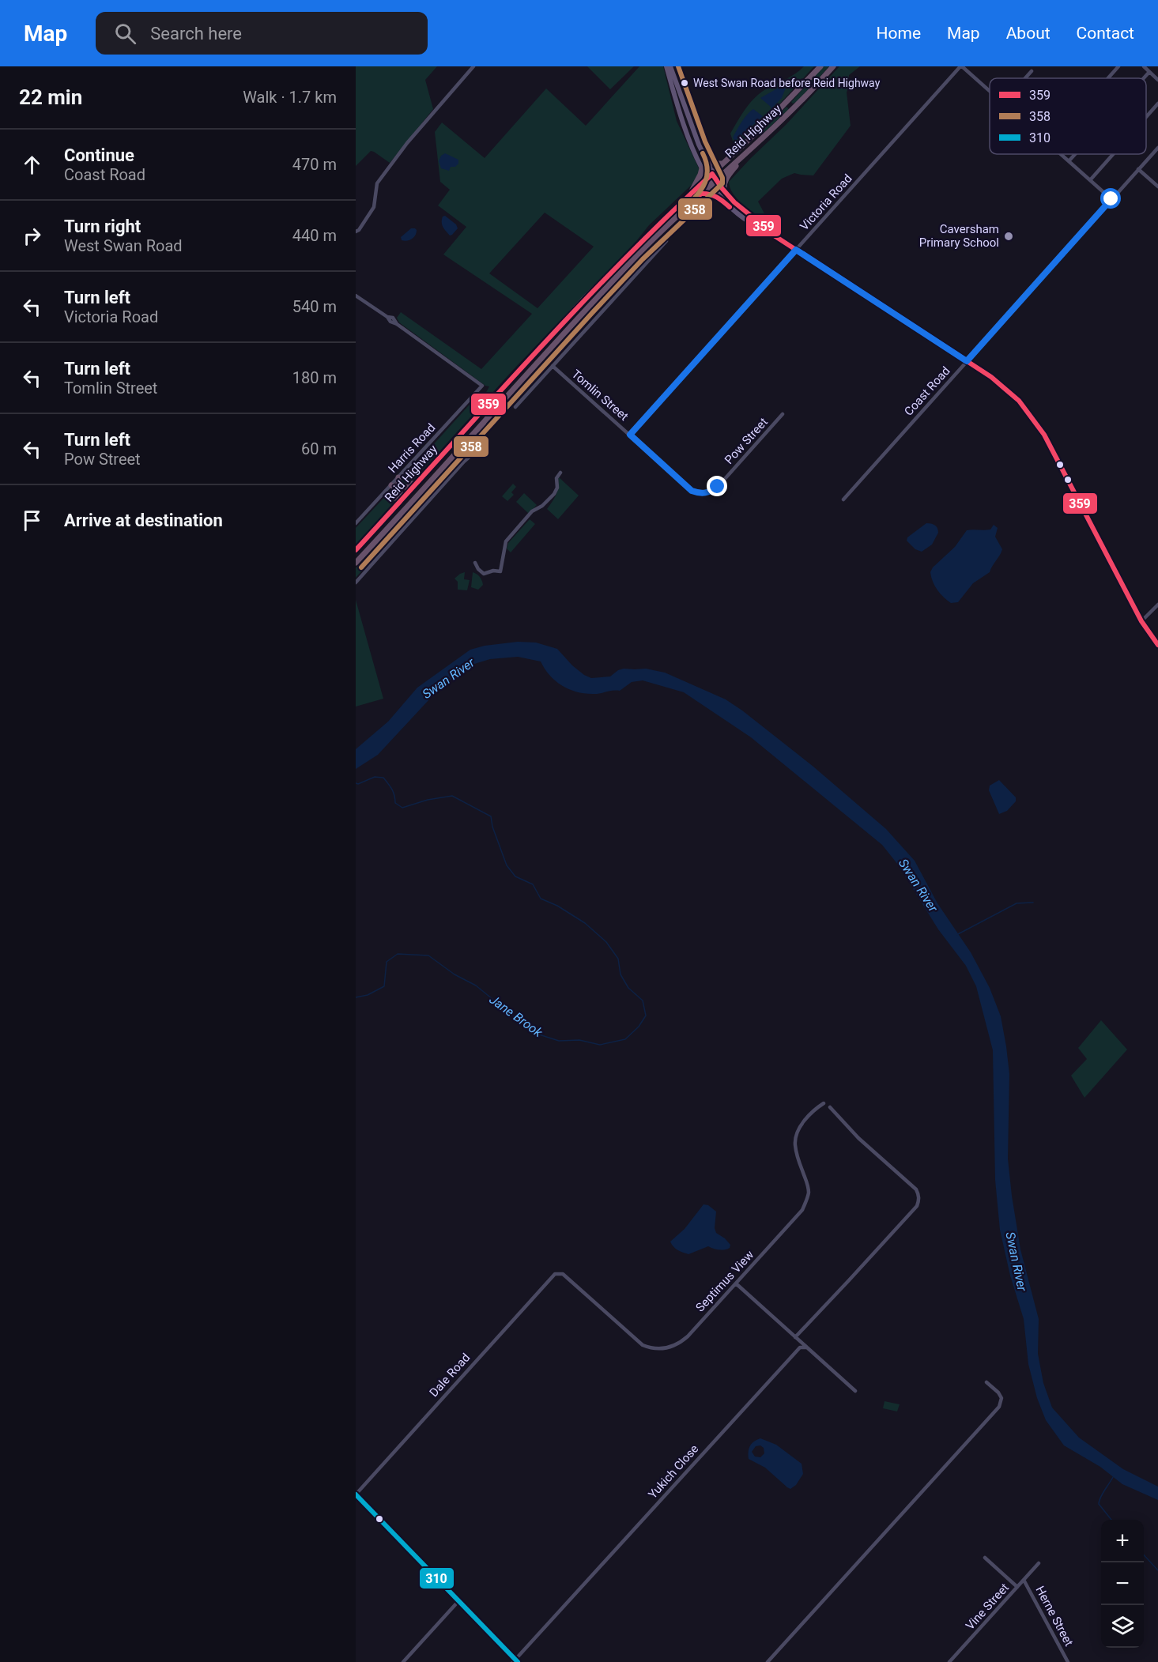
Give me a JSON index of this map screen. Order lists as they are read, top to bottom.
{
  "streets": {
    "highway": ["Reid Highway"],
    "street": [
      "Victoria Road",
      "Coast Road",
      "Tomlin Street",
      "Pow Street",
      "Harris Road",
      "Septimus View",
      "Dale Road",
      "Yukich Close",
      "Vine Street",
      "Herne Street"
    ]
  },
  "crossings": [
    ["Victoria Road", "Tomlin Street"],
    ["Tomlin Street", "Pow Street"],
    ["Septimus View", "Dale Road"],
    ["Vine Street", "Herne Street"]
  ],
  "water": ["Swan River", "Jane Brook"],
  "places": ["West Swan Road before Reid Highway", "Caversham Primary School"],
  "lines": ["transit line 358", "transit line 359", "transit line 310"],
  "legend": ["359", "358", "310"],
  "page": {
    "header": "Map",
    "search": "Search here",
    "nav": [
      "Home",
      "Map",
      "About",
      "Contact"
    ],
    "heading": ["22 min", "Walk · 1.7 km"],
    "list": [
      ["Continue", "Coast Road", "470 m"],
      ["Turn right", "West Swan Road", "440 m"],
      ["Turn left", "Victoria Road", "540 m"],
      ["Turn left", "Tomlin Street", "180 m"],
      ["Turn left", "Pow Street", "60 m"],
      "Arrive at destination"
    ],
    "map_buttons": ["+", "−"]
  }
}
